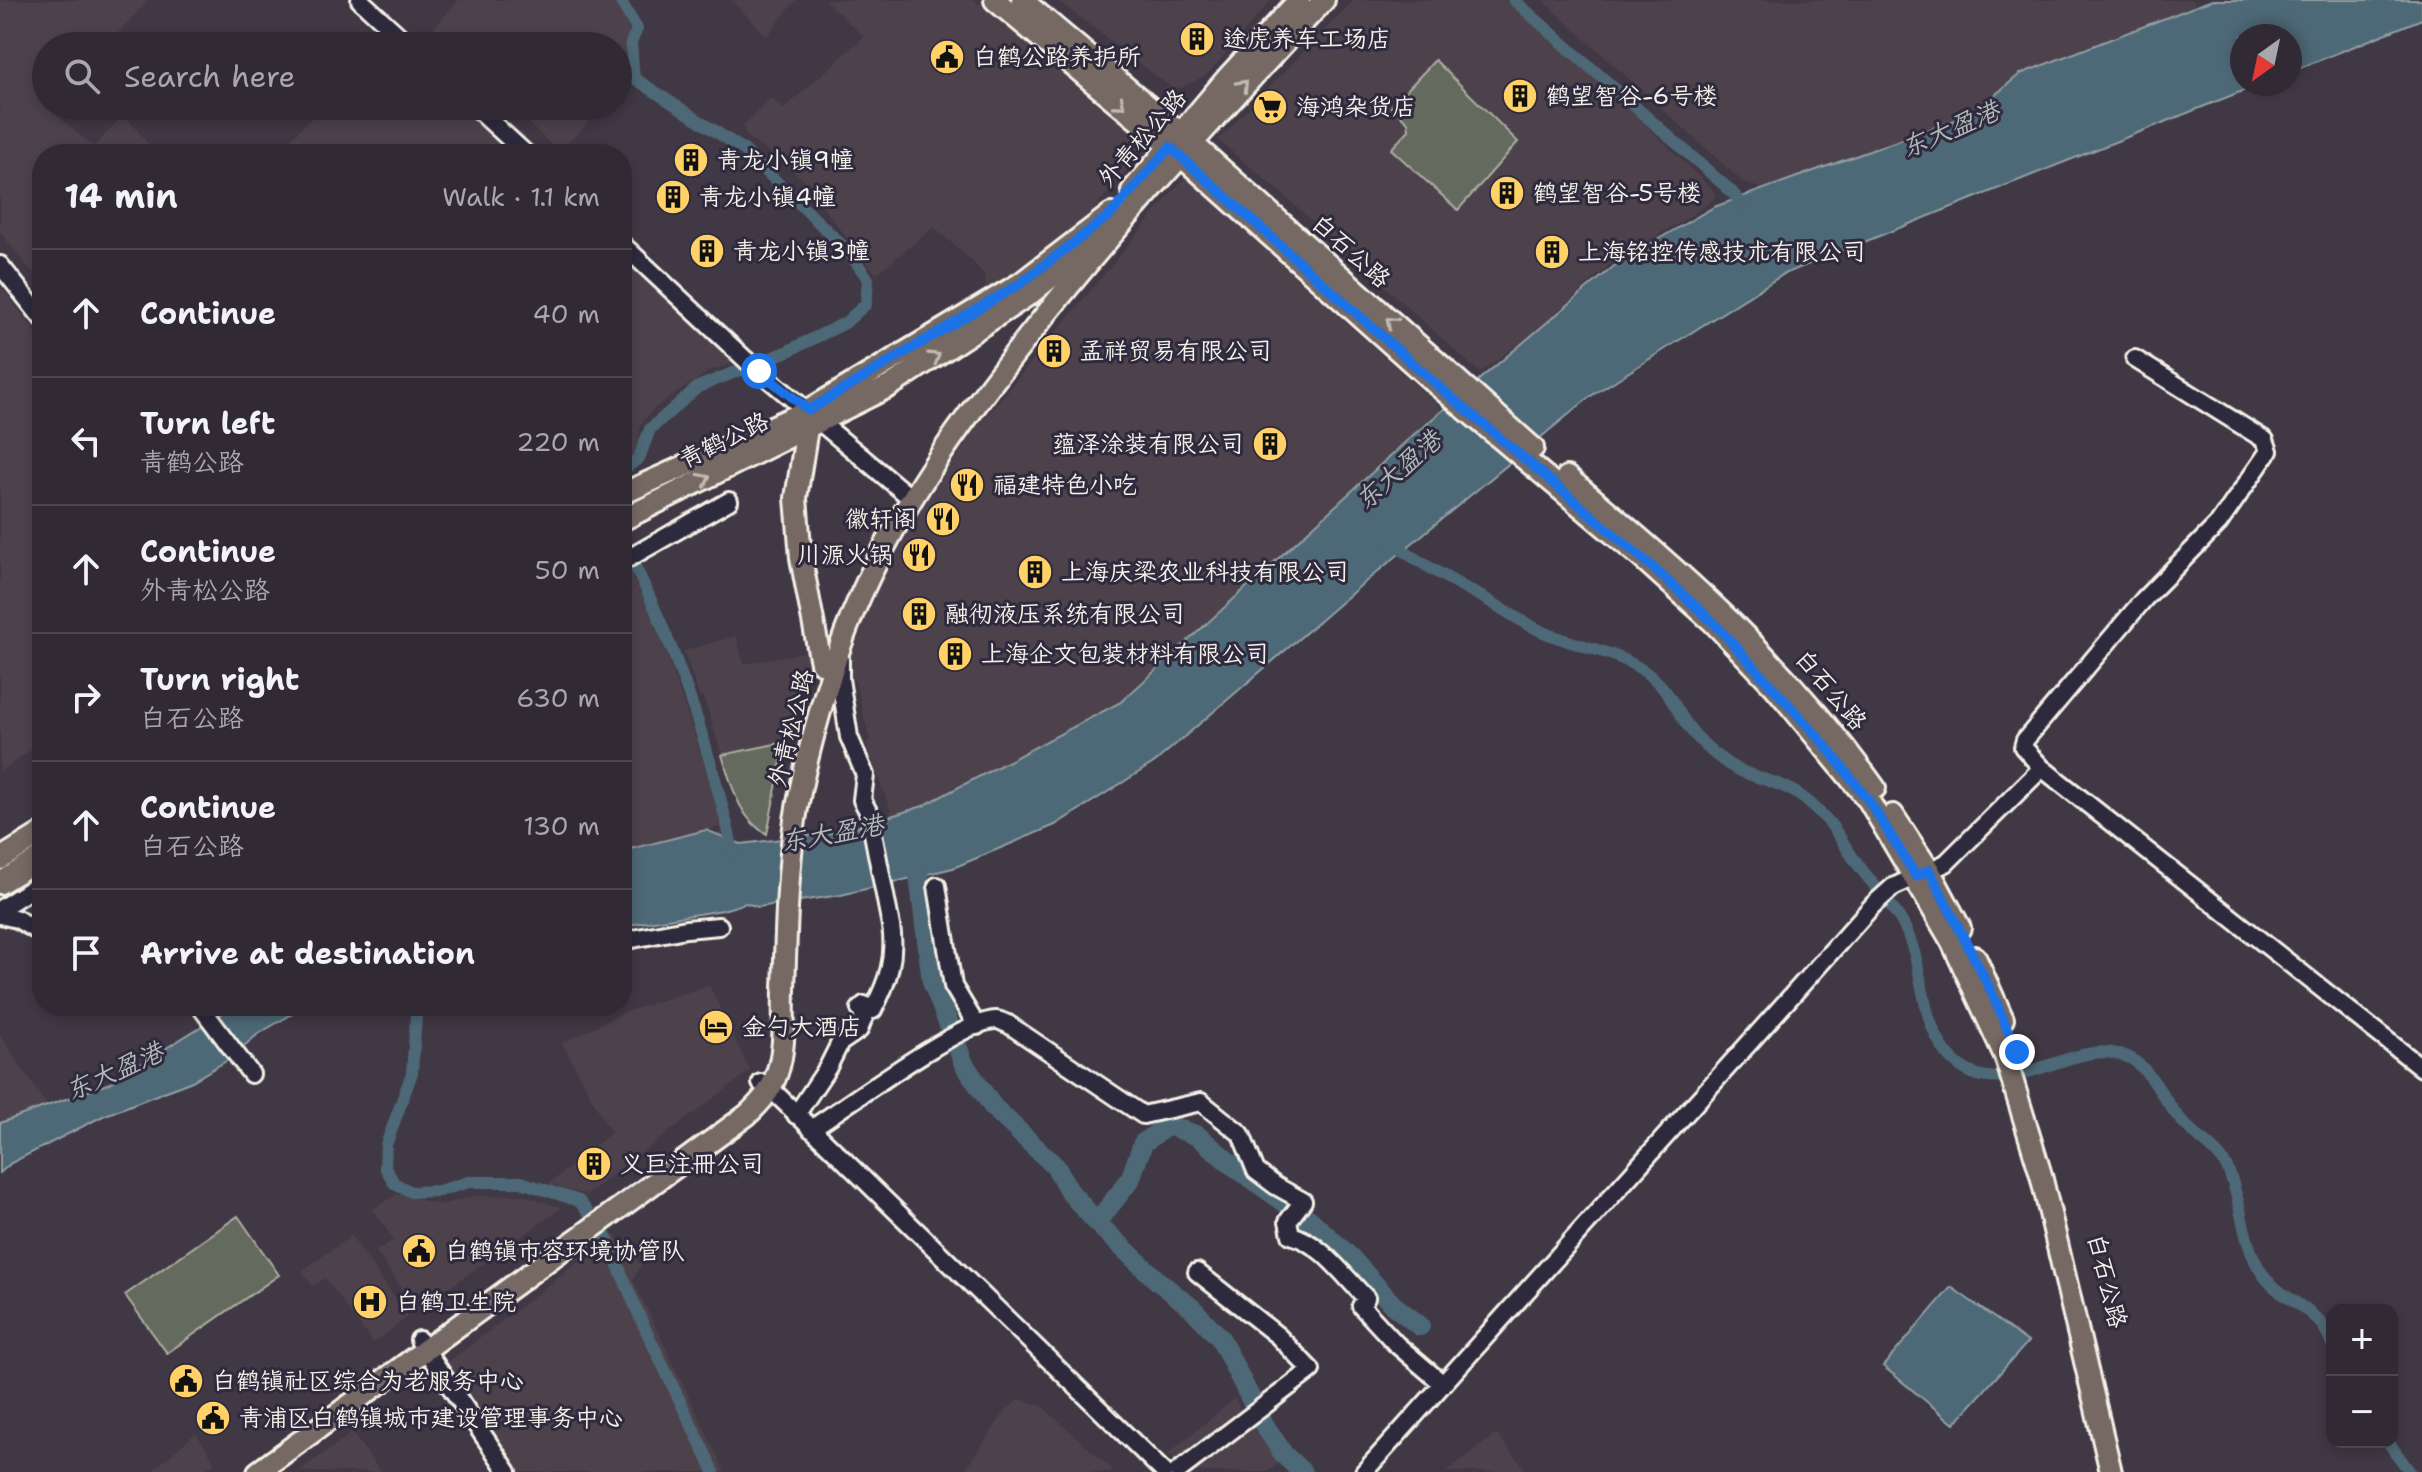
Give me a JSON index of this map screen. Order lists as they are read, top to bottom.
{
  "streets": {
    "main road": ["外青松公路", "白石公路", "青鹤公路"]
  },
  "crossings": [
    ["外青松公路", "白石公路"],
    ["外青松公路", "青鹤公路"]
  ],
  "water": ["东大盈港"],
  "places": {
    "building": [
      "途虎养车工场店",
      "鹤望智谷-6号楼",
      "青龙小镇9幢",
      "鹤望智谷-5号楼",
      "青龙小镇4幢",
      "青龙小镇3幢",
      "上海铭控传感技术有限公司",
      "孟祥贸易有限公司",
      "蕴泽涂装有限公司",
      "上海庆梁农业科技有限公司",
      "融彻液压系统有限公司",
      "上海企文包装材料有限公司",
      "义巨注册公司"
    ],
    "public building": [
      "白鹤公路养护所",
      "白鹤镇市容环境协管队",
      "白鹤镇社区综合为老服务中心",
      "青浦区白鹤镇城市建设管理事务中心"
    ],
    "supermarket": ["海鸿杂货店"],
    "restaurant": ["福建特色小吃", "徽轩阁", "川源火锅"],
    "hotel": ["金勺大酒店"],
    "hospital": ["白鹤卫生院"]
  },
  "north": "bottom left",
  "page": {
    "search": "Search here",
    "heading": ["14 min", "Walk · 1.1 km"],
    "list": [
      ["Continue", "40 m"],
      ["Turn left", "青鹤公路", "220 m"],
      ["Continue", "外青松公路", "50 m"],
      ["Turn right", "白石公路", "630 m"],
      ["Continue", "白石公路", "130 m"],
      "Arrive at destination"
    ],
    "map_buttons": ["+", "−"]
  }
}
